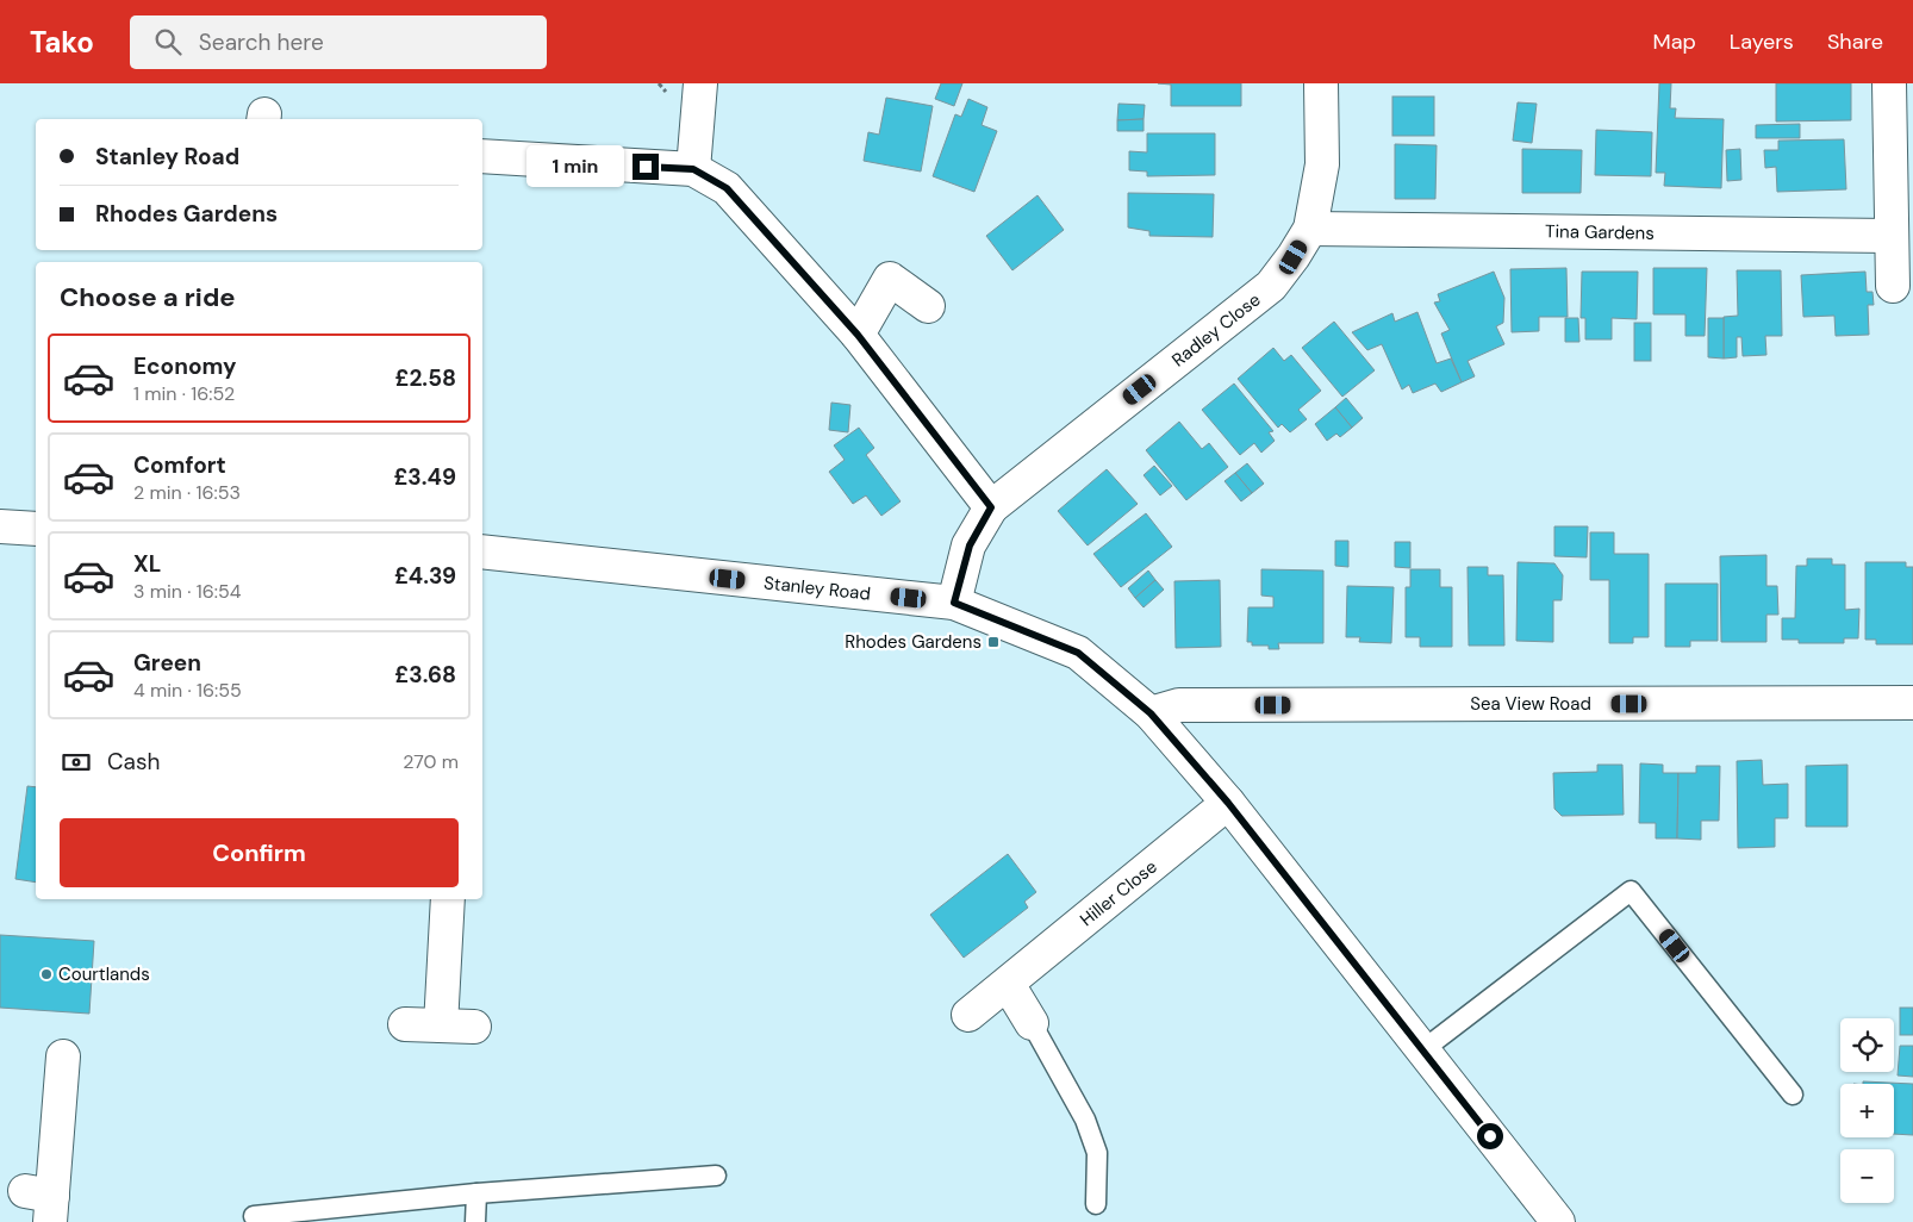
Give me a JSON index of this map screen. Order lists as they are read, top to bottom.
{
  "streets": {
    "street": [
      "Tina Gardens",
      "Radley Close",
      "Stanley Road",
      "Sea View Road",
      "Hiller Close"
    ]
  },
  "crossings": [
    ["Tina Gardens", "Radley Close"],
    ["Stanley Road", "Sea View Road"],
    ["Stanley Road", "Hiller Close"]
  ],
  "places": {
    "transit": ["Rhodes Gardens"],
    "other": ["Courtlands"]
  },
  "page": {
    "header": "Tako",
    "search": "Search here",
    "nav": ["Map", "Layers", "Share"],
    "banner": ["Stanley Road", "Rhodes Gardens"],
    "bubble": "1 min",
    "heading": "Choose a ride",
    "list": [
      {
        "name": "Economy",
        "note": "1 min · 16:52",
        "value": "£2.58"
      },
      {
        "name": "Comfort",
        "note": "2 min · 16:53",
        "value": "£3.49"
      },
      {
        "name": "XL",
        "note": "3 min · 16:54",
        "value": "£4.39"
      },
      {
        "name": "Green",
        "note": "4 min · 16:55",
        "value": "£3.68"
      }
    ],
    "pay": ["Cash", "270 m"],
    "buttons": "Confirm",
    "map_buttons": ["+", "−"]
  }
}
